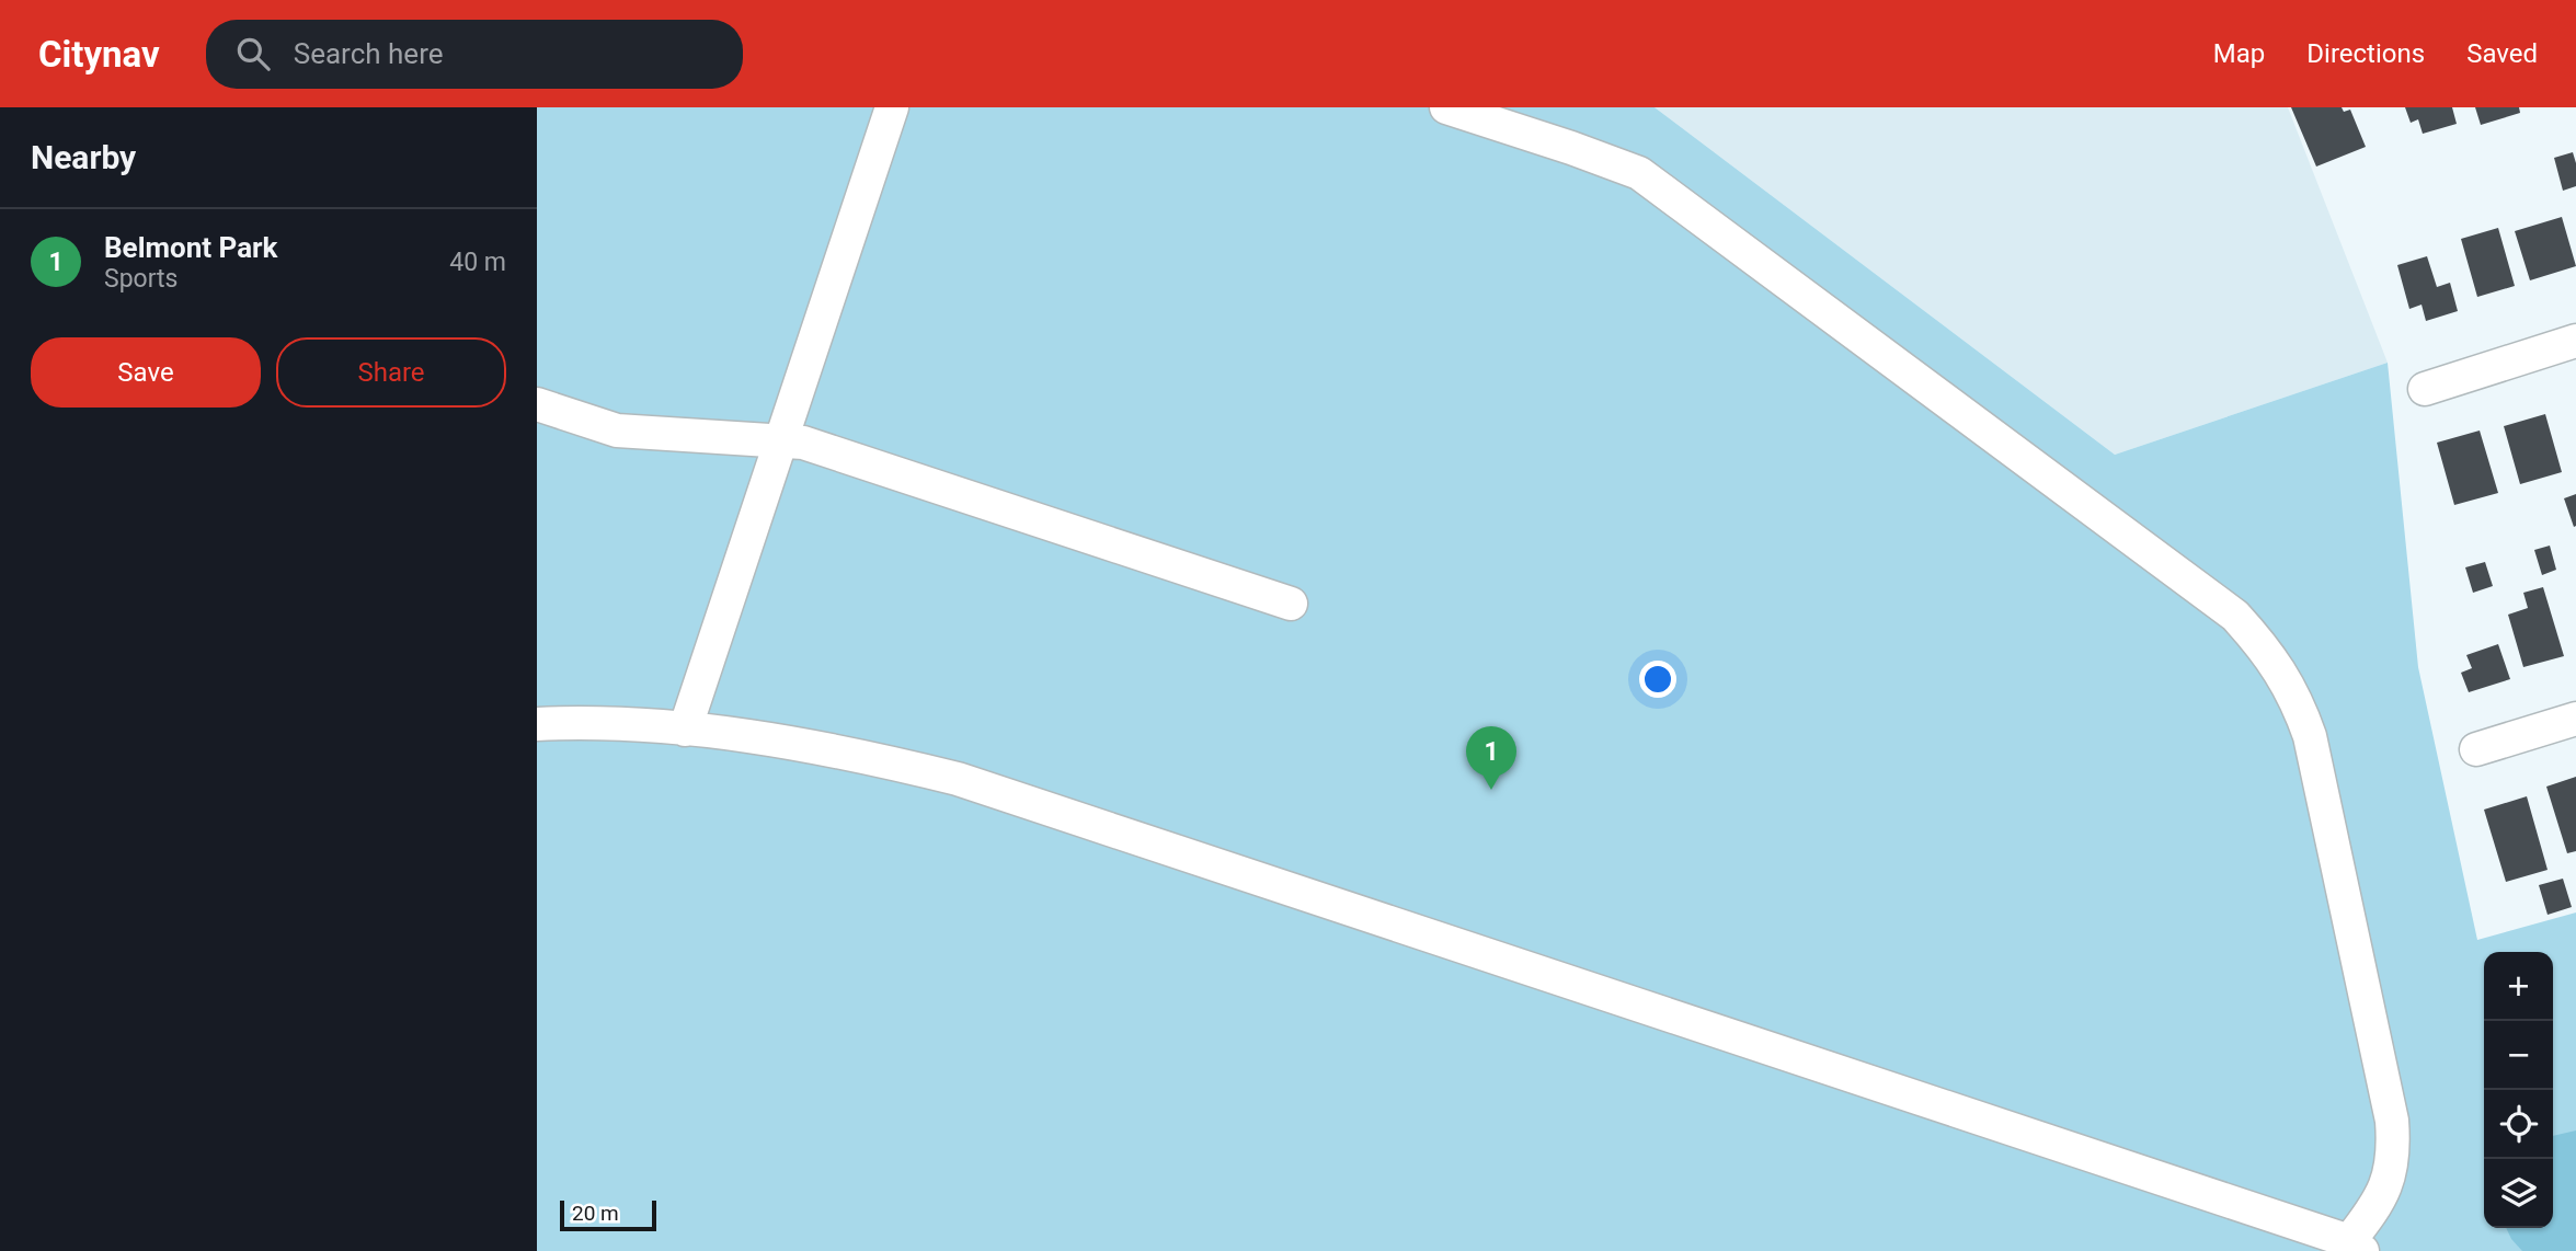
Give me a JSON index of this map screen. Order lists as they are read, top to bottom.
{
  "scale_bar": "20 m",
  "page": {
    "header": "Citynav",
    "search": "Search here",
    "nav": ["Map", "Directions", "Saved"],
    "heading": "Nearby",
    "list": [
      {
        "mark": "1",
        "name": "Belmont Park",
        "note": "Sports",
        "value": "40 m"
      }
    ],
    "buttons": ["Save", "Share"],
    "pins": "1",
    "map_buttons": ["+", "−"],
    "scale": "20 m"
  }
}
